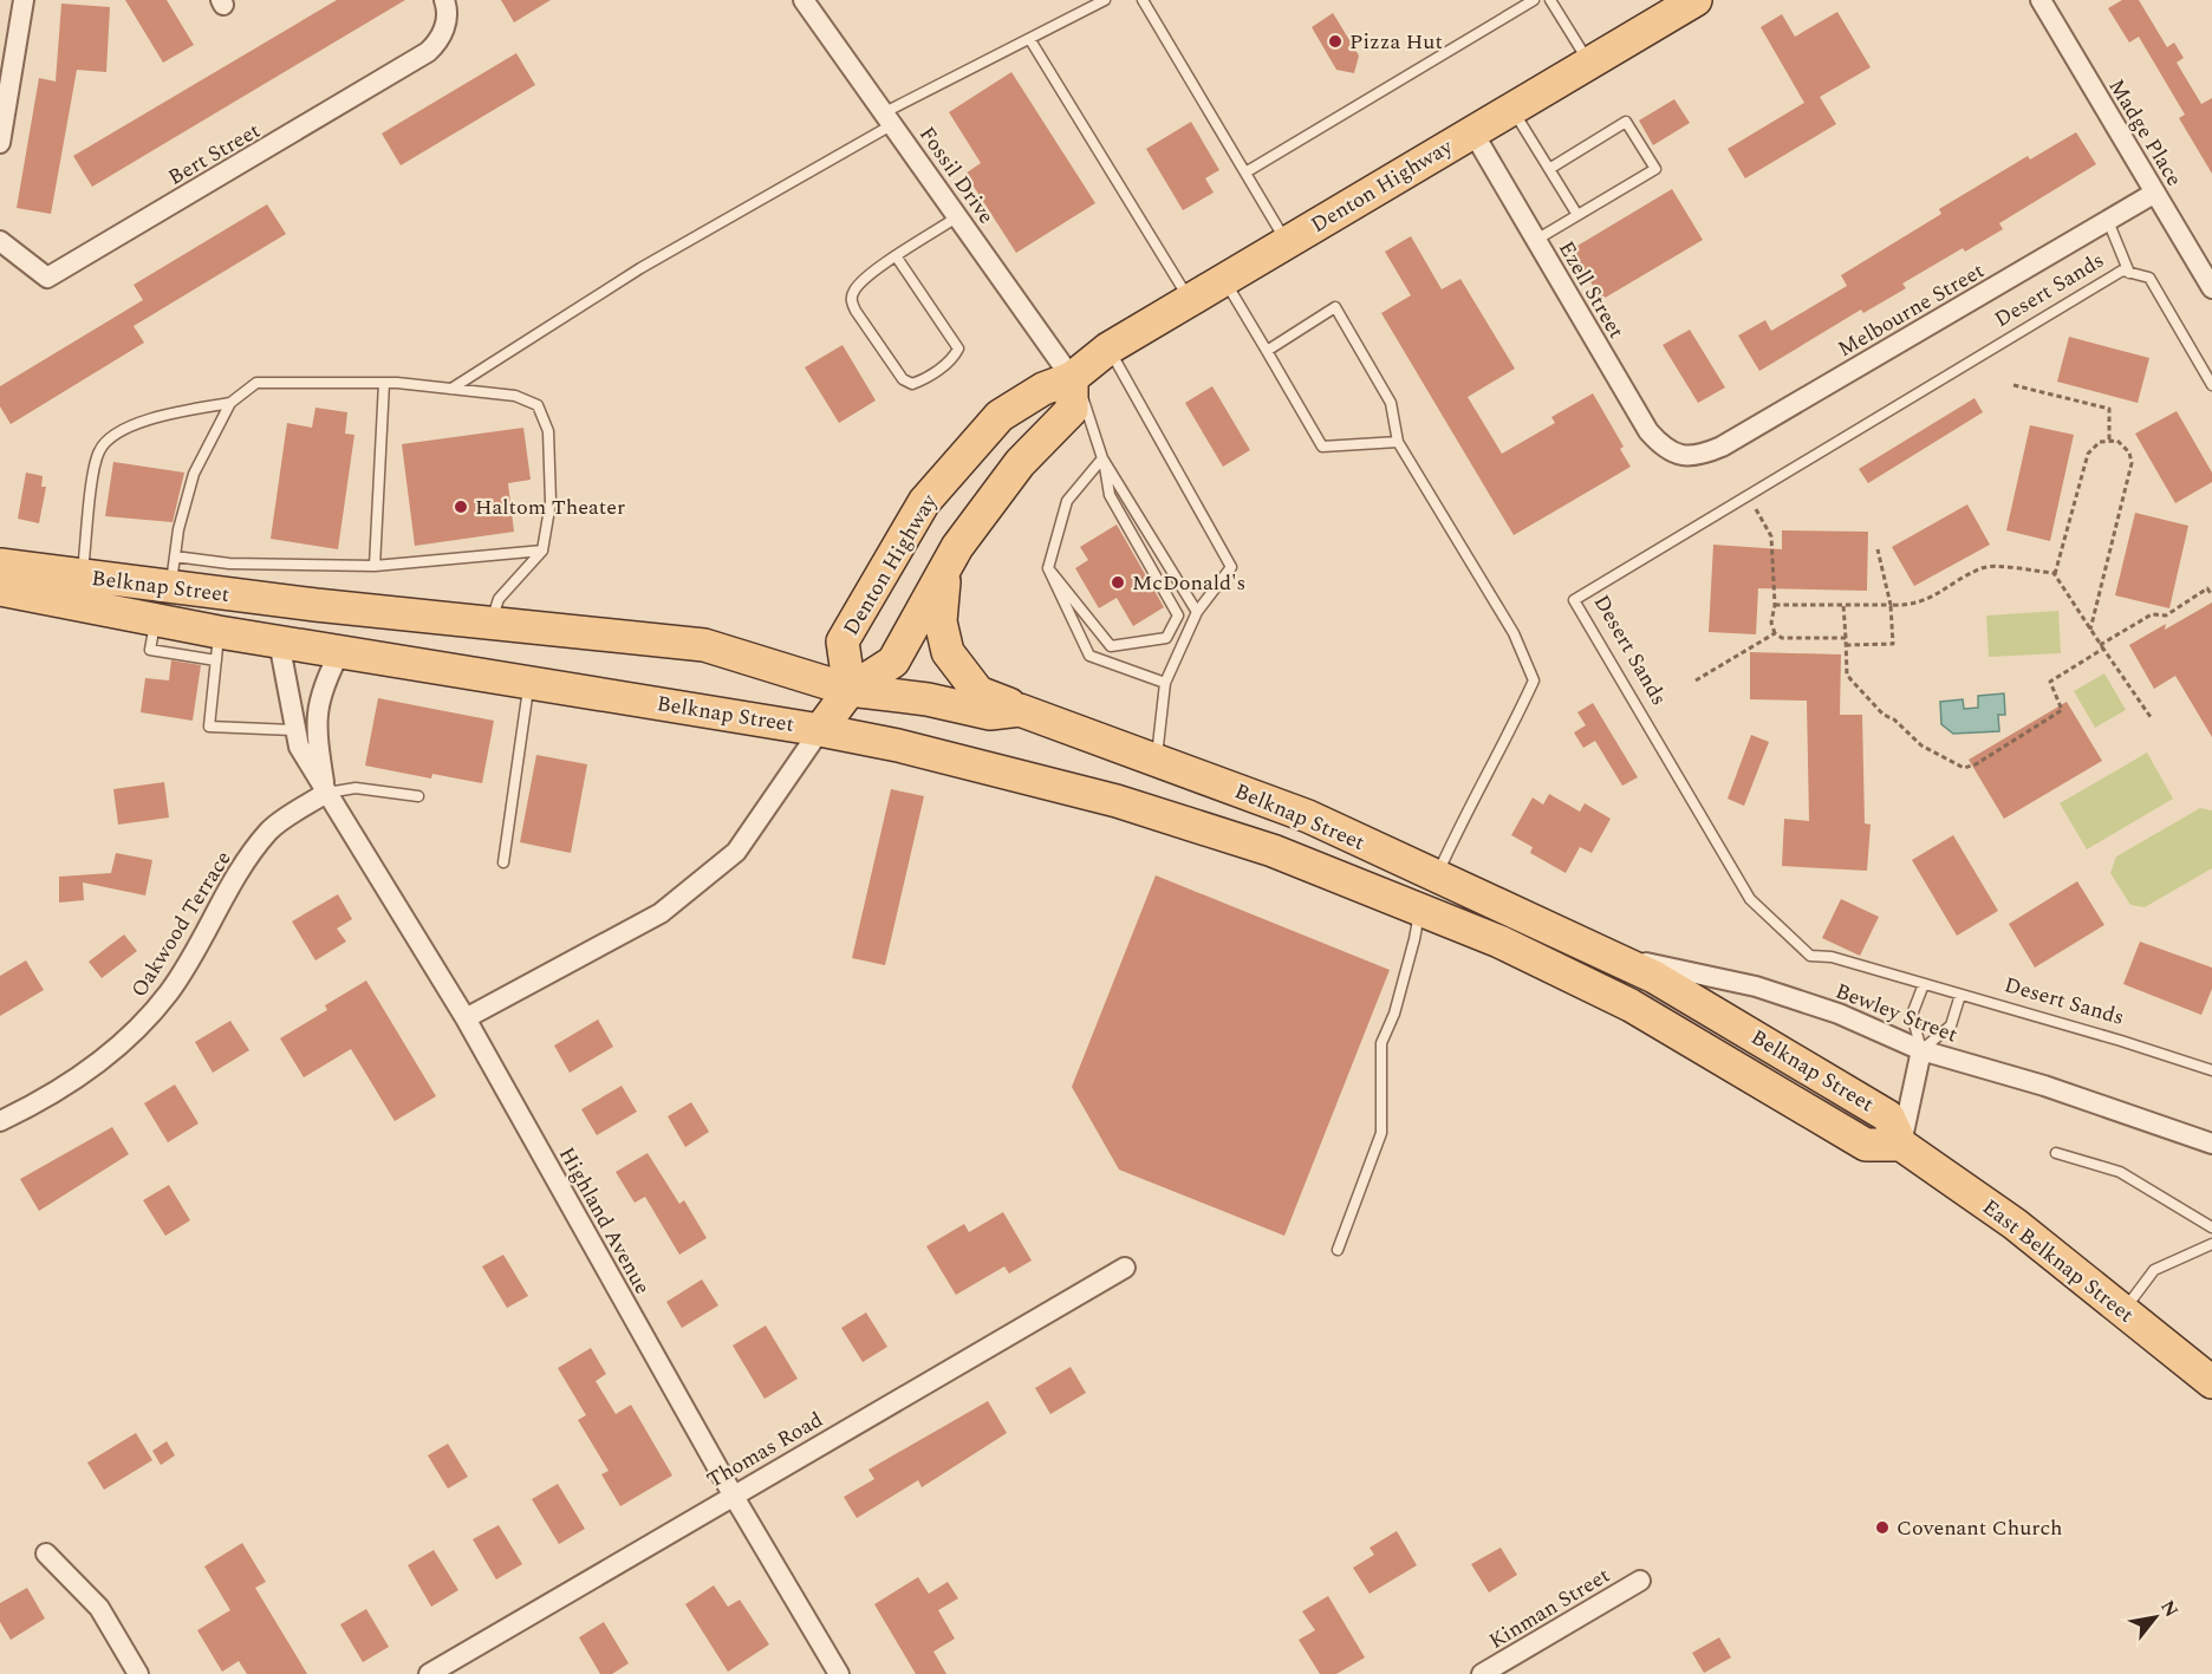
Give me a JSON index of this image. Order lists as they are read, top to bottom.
{
  "streets": {
    "main road": ["Denton Highway", "Belknap Street", "East Belknap Street"],
    "street": [
      "Madge Place",
      "Bert Street",
      "Fossil Drive",
      "Ezell Street",
      "Melbourne Street",
      "Oakwood Terrace",
      "Bewley Street",
      "Highland Avenue",
      "Thomas Road",
      "Kinman Street"
    ],
    "lane": ["Desert Sands"]
  },
  "crossings": [
    ["Madge Place", "Melbourne Street"],
    ["Fossil Drive", "Denton Highway"],
    ["Denton Highway", "Ezell Street"],
    ["Denton Highway", "Belknap Street"],
    ["Ezell Street", "Melbourne Street"],
    ["Belknap Street", "Bewley Street"],
    ["Belknap Street", "East Belknap Street"],
    ["Oakwood Terrace", "Highland Avenue"],
    ["Highland Avenue", "Thomas Road"]
  ],
  "places": [
    "Pizza Hut",
    "Haltom Theater",
    "McDonald's",
    "Covenant Church"
  ],
  "north": "top right"
}
